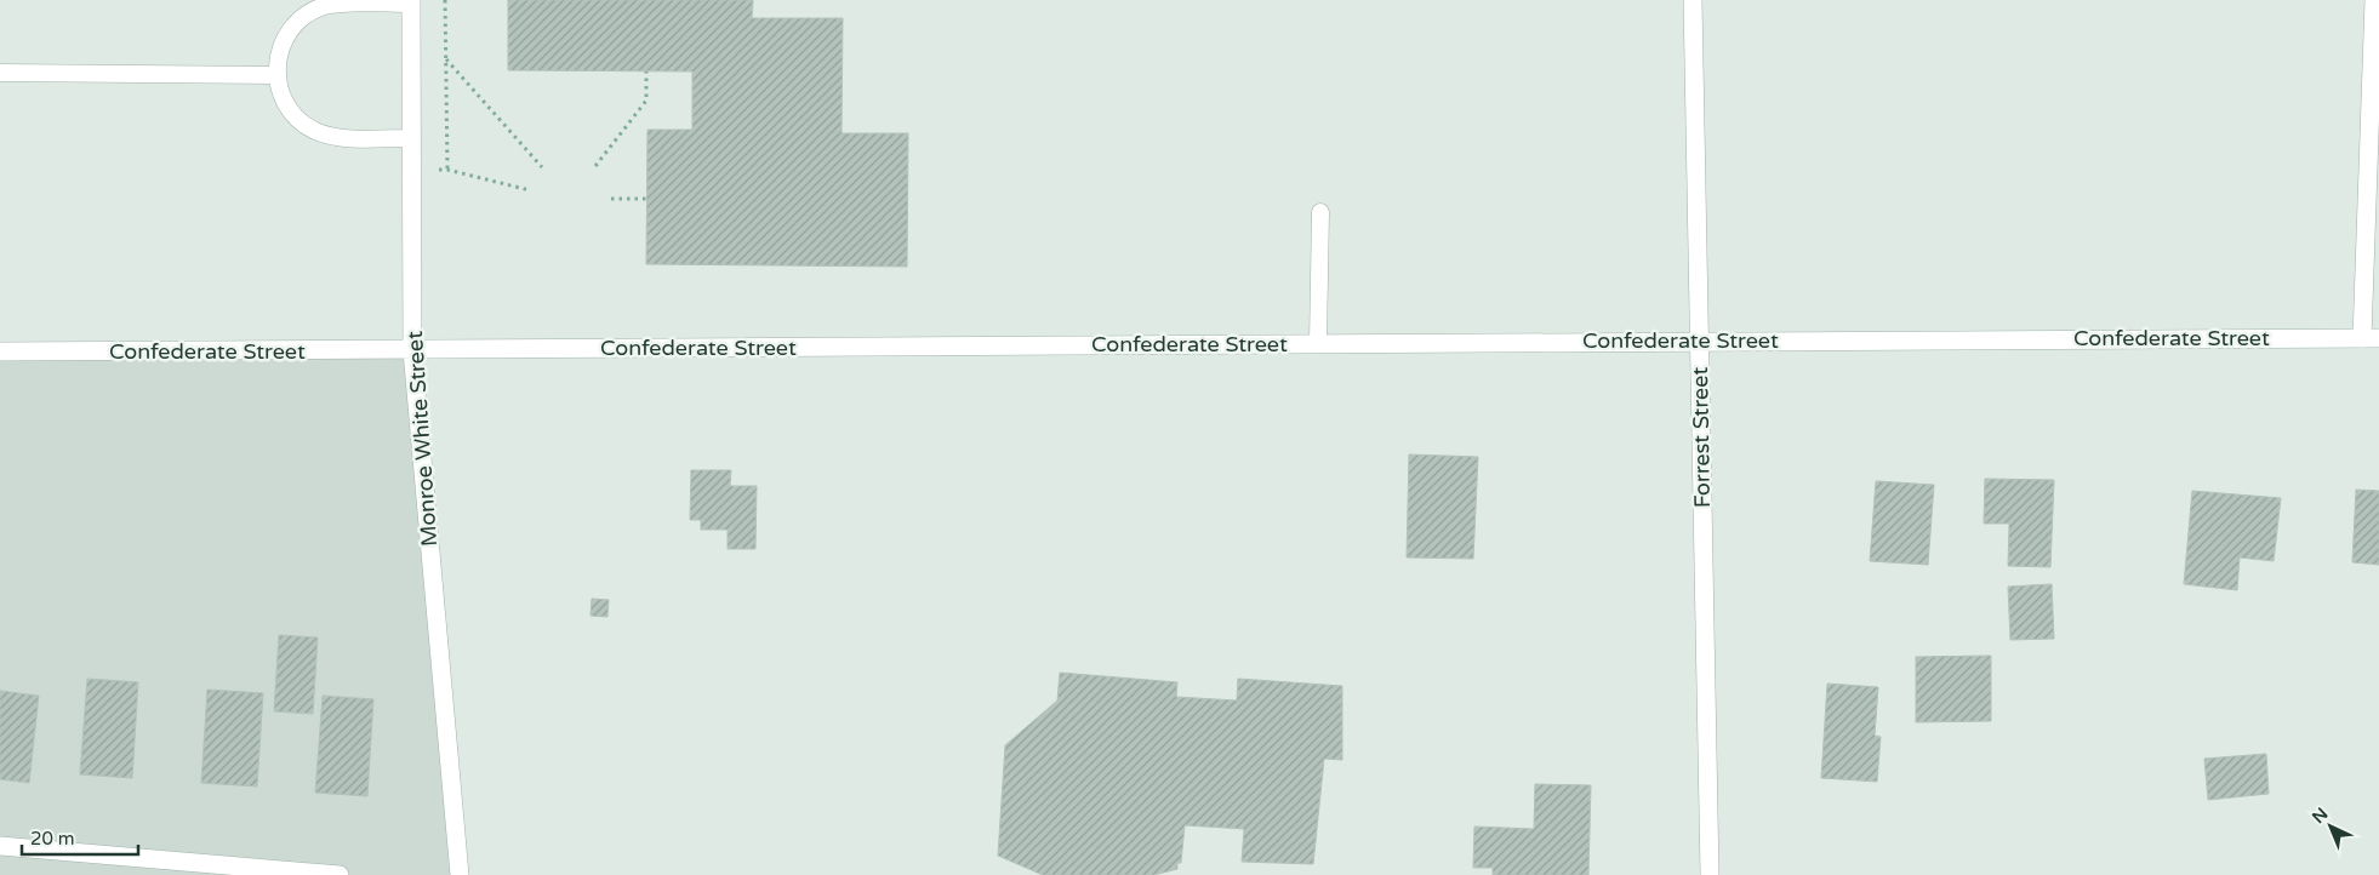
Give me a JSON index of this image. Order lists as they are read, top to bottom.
{
  "streets": {
    "street": ["Confederate Street", "Forrest Street", "Monroe White Street"]
  },
  "crossings": [
    ["Confederate Street", "Forrest Street"],
    ["Confederate Street", "Monroe White Street"]
  ],
  "scale_bar": "20 m",
  "north": "top left"
}
